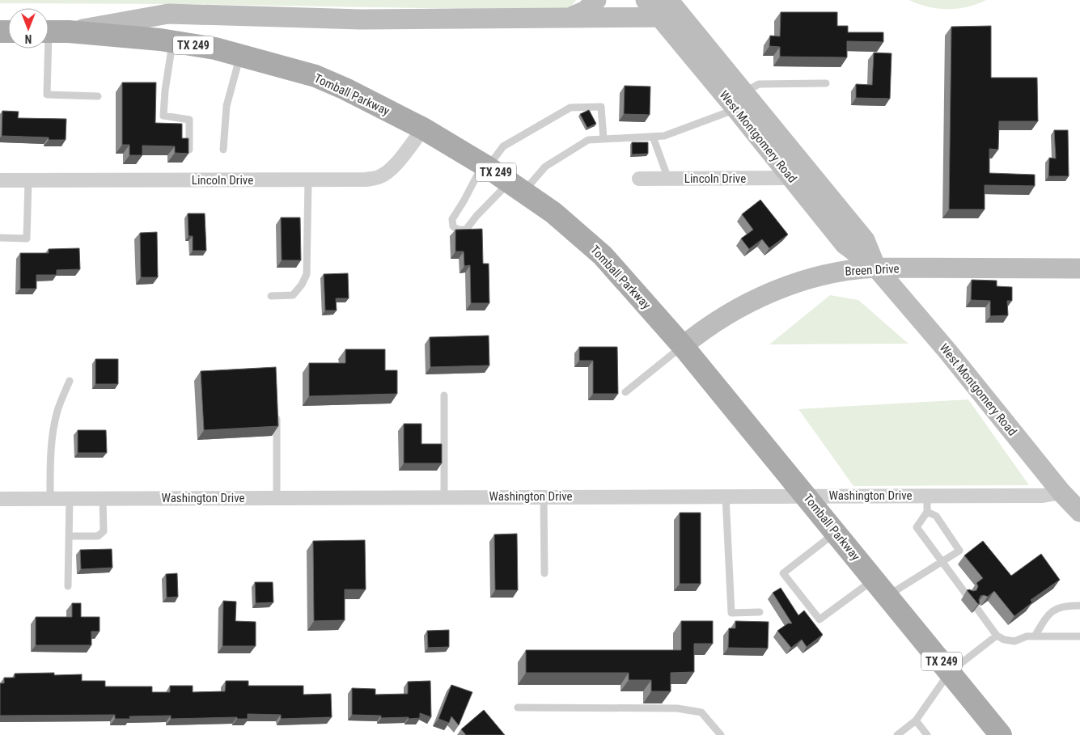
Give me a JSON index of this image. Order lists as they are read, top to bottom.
{
  "streets": {
    "main road": [
      "TX 249",
      "Tomball Parkway",
      "West Montgomery Road",
      "Breen Drive"
    ],
    "street": ["Lincoln Drive", "Washington Drive"]
  },
  "crossings": [
    ["Tomball Parkway", "Lincoln Drive"],
    ["Tomball Parkway", "Breen Drive"],
    ["Tomball Parkway", "Washington Drive"],
    ["West Montgomery Road", "Lincoln Drive"],
    ["West Montgomery Road", "Breen Drive"],
    ["West Montgomery Road", "Washington Drive"]
  ],
  "north": "bottom"
}
